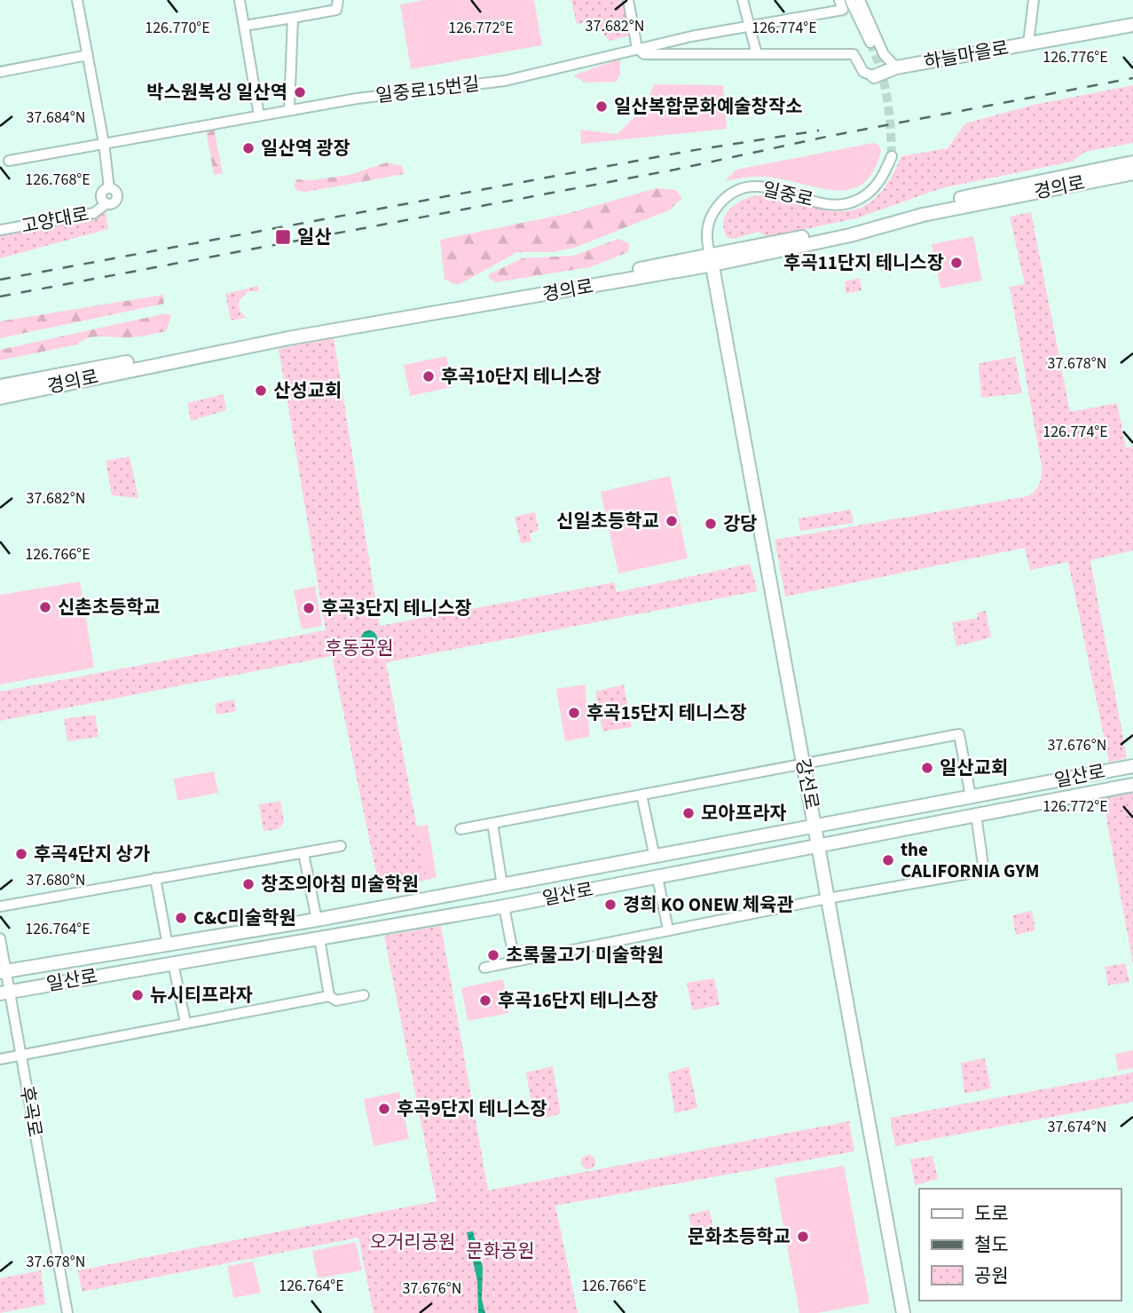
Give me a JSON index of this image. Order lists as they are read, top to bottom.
{
  "streets": {
    "main road": [
      "하늘마을로",
      "경의로",
      "일산로",
      "강선로"
    ],
    "street": [
      "일중로15번길",
      "일중로",
      "고양대로",
      "후곡로"
    ]
  },
  "crossings": [
    ["일중로15번길", "고양대로"],
    ["경의로", "일중로"],
    ["경의로", "강선로"],
    ["일중로", "강선로"],
    ["일산로", "강선로"],
    ["일산로", "후곡로"]
  ],
  "parks": ["후동공원", "오거리공원", "문화공원"],
  "places": {
    "other": [
      "박스원복싱 일산역",
      "일산복합문화예술창작소",
      "일산역 광장",
      "후곡11단지 테니스장",
      "후곡10단지 테니스장",
      "산성교회",
      "신일초등학교",
      "강당",
      "신촌초등학교",
      "후곡3단지 테니스장",
      "후곡15단지 테니스장",
      "일산교회",
      "모아프라자",
      "후곡4단지 상가",
      "the CALIFORNIA GYM",
      "창조의아침 미술학원",
      "경희 KO ONEW 체육관",
      "C&C미술학원",
      "초록물고기 미술학원",
      "뉴시티프라자",
      "후곡16단지 테니스장",
      "후곡9단지 테니스장",
      "문화초등학교"
    ],
    "transit": ["일산"]
  },
  "legend": ["도로", "철도", "공원"],
  "coordinates": [
    "37.682°N",
    "126.770°E",
    "126.772°E",
    "126.774°E",
    "126.776°E",
    "37.684°N",
    "126.768°E",
    "37.678°N",
    "126.766°E",
    "37.676°N",
    "37.680°N",
    "126.764°E",
    "37.674°N"
  ]
}
